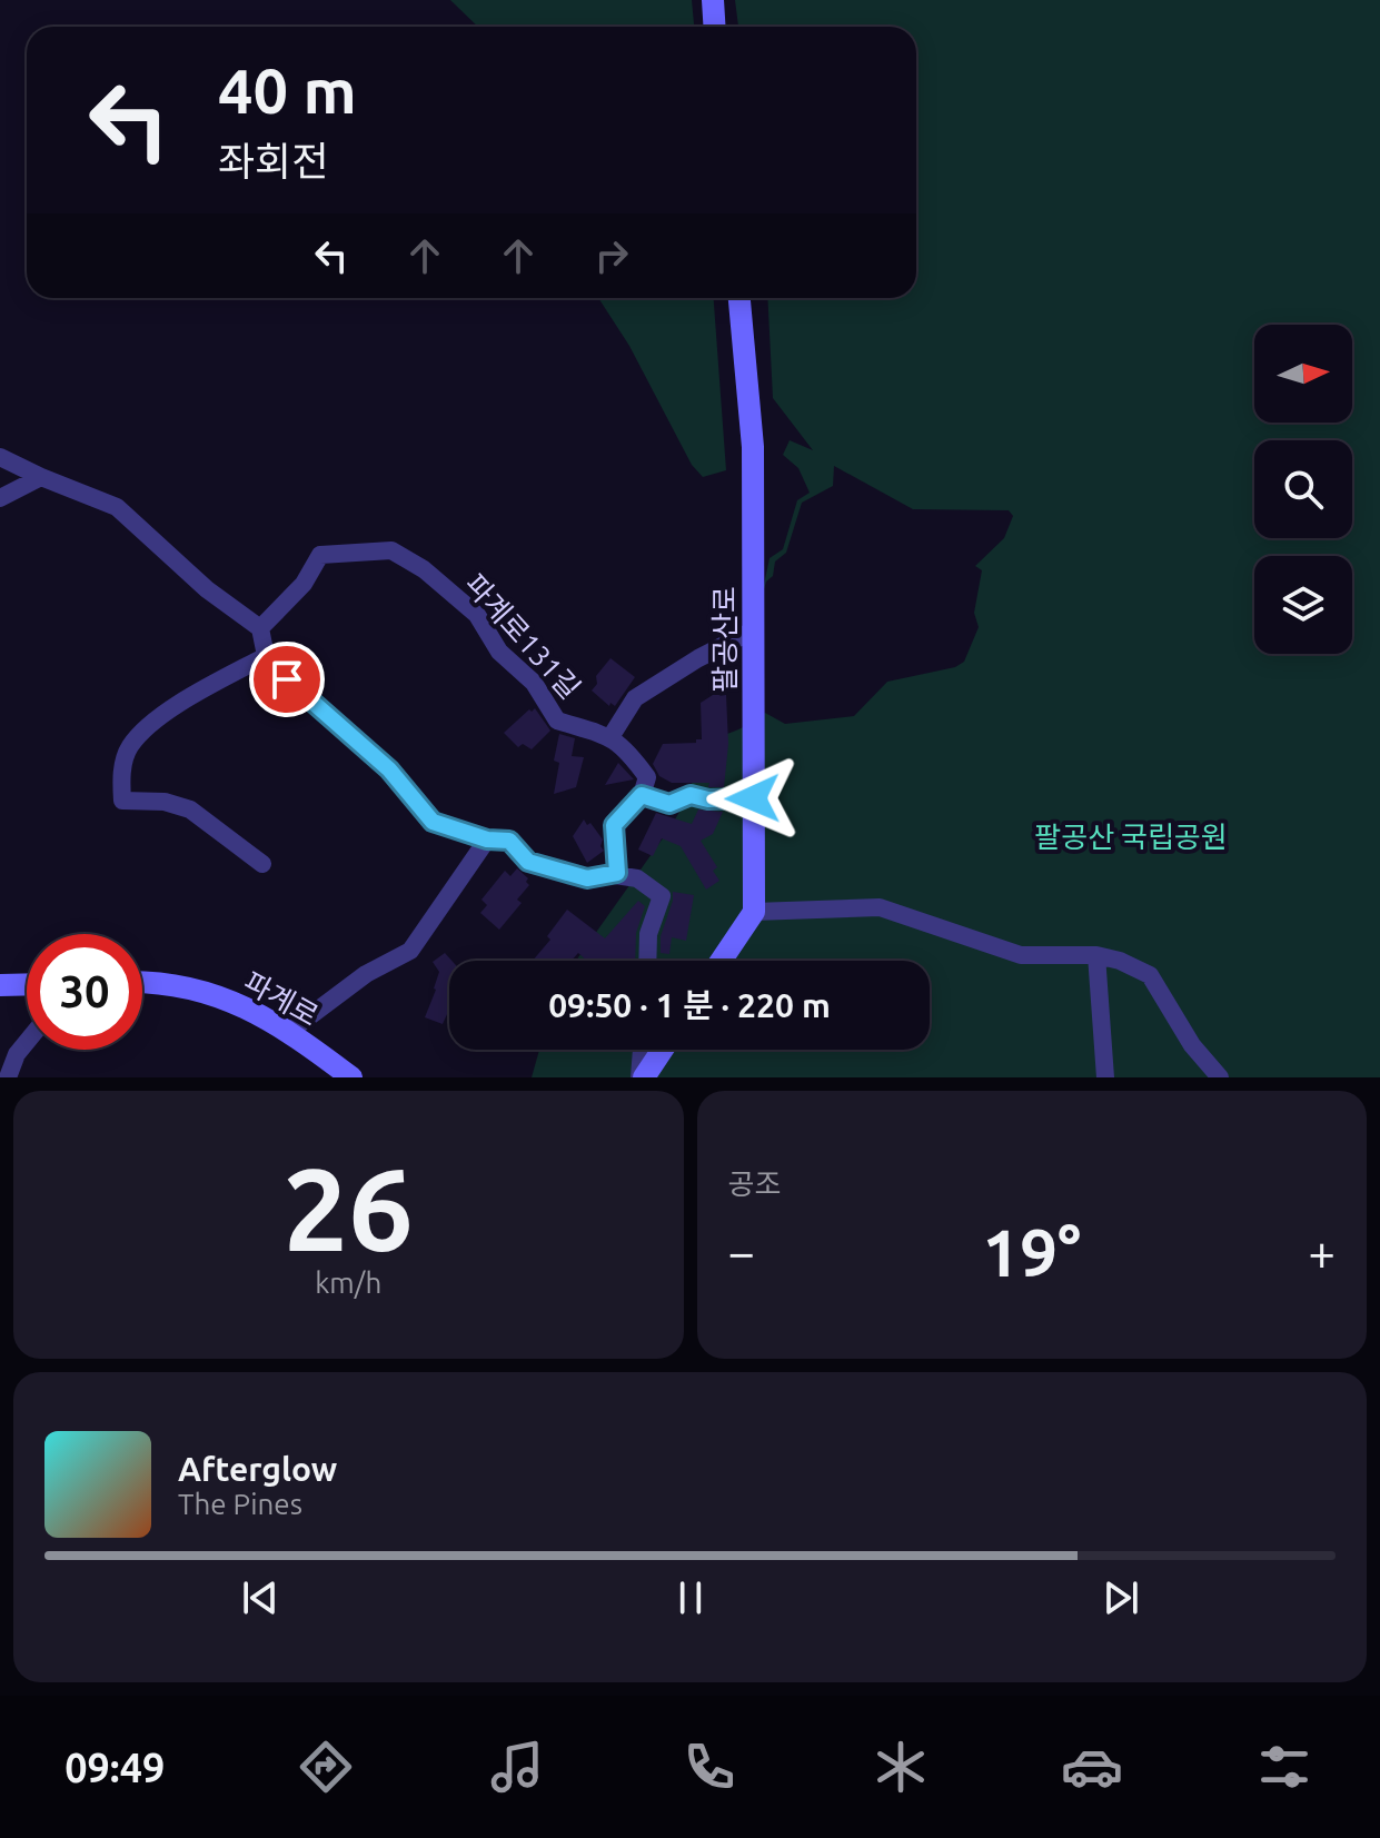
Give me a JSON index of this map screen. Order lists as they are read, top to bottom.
{
  "streets": {
    "street": ["파계로131길", "팔공산로", "파계로"]
  },
  "parks": ["팔공산 국립공원"],
  "north": "right",
  "page": {
    "turn": ["40 m", "좌회전"],
    "limit": "30",
    "trip": "09:50 · 1 분 · 220 m",
    "tile": [
      ["26", "km/h"],
      "공조"
    ],
    "heat": ["−", "19°", "+"],
    "song": ["Afterglow", "The Pines"],
    "tabs": "09:49"
  }
}
